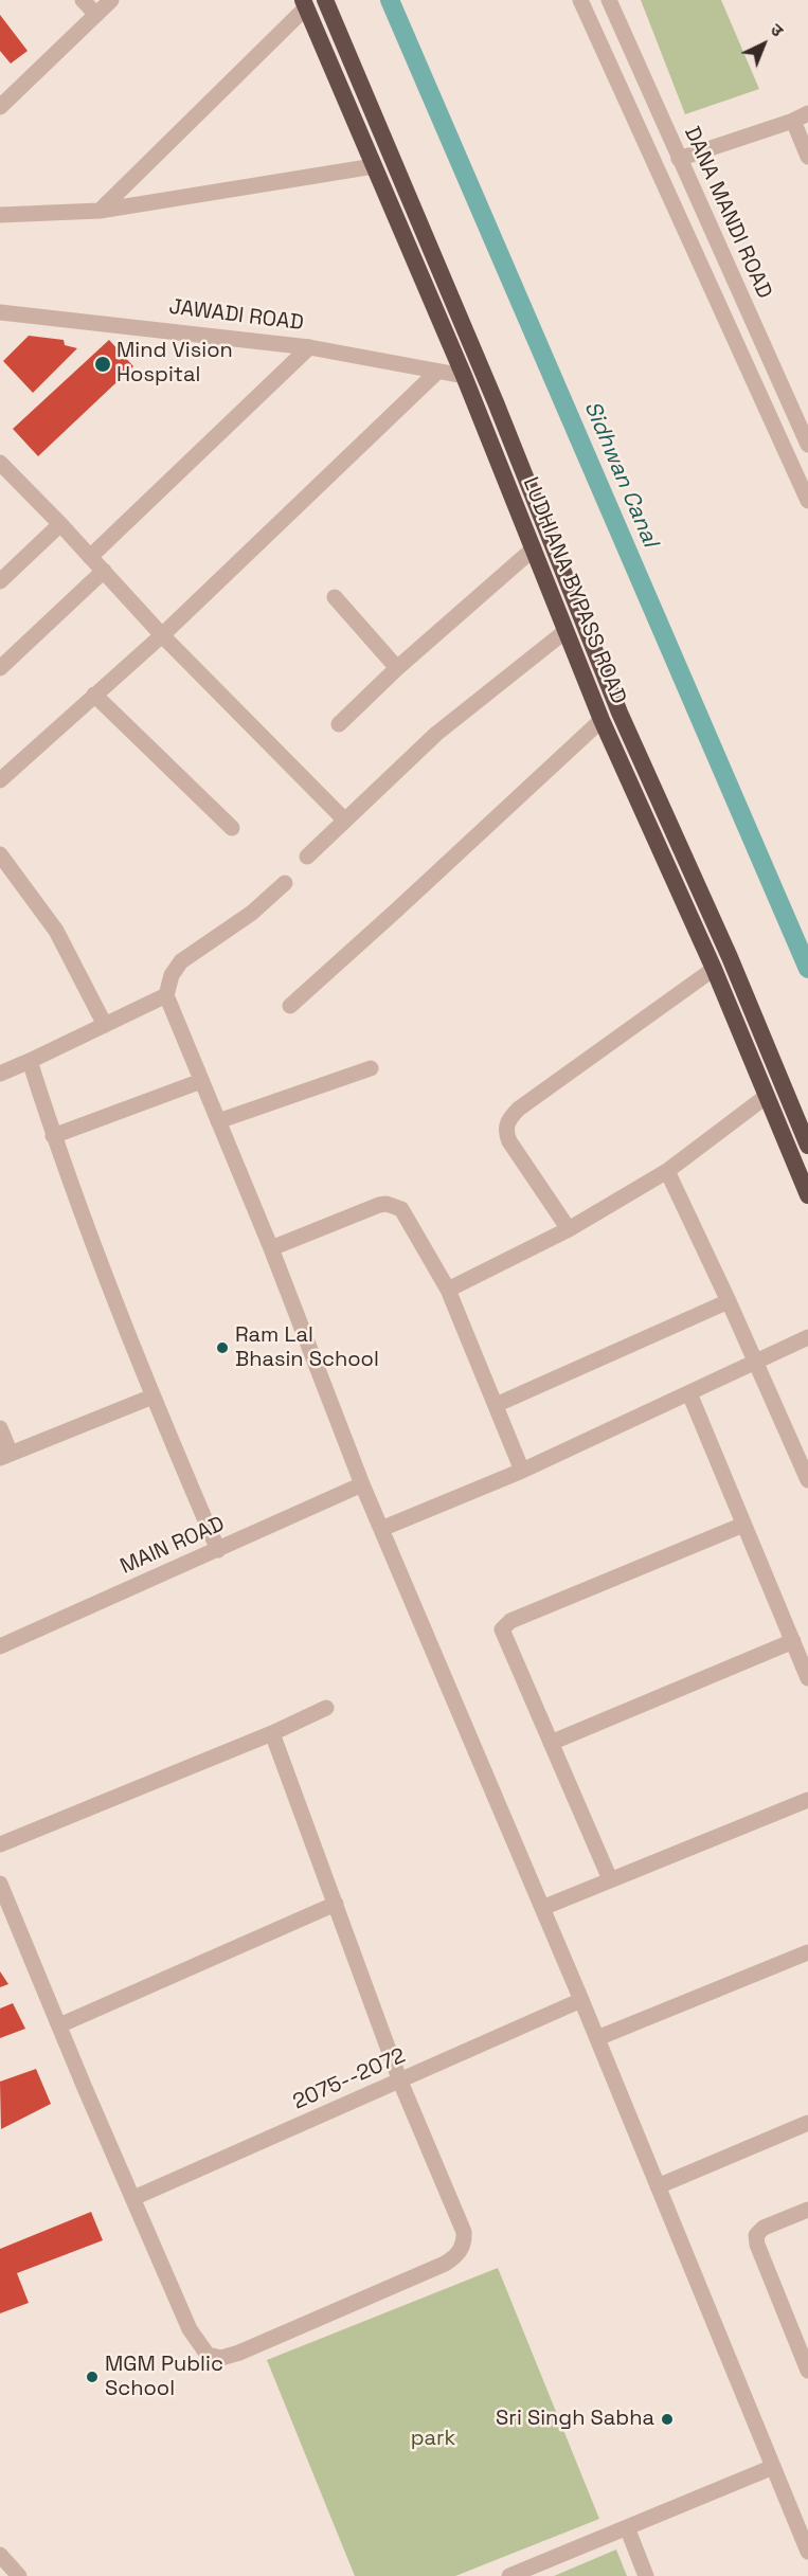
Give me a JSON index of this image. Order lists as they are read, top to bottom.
{
  "streets": {
    "highway": ["LUDHIANA BYPASS ROAD"],
    "street": [
      "DANA MANDI ROAD",
      "JAWADI ROAD",
      "MAIN ROAD",
      "2075--2072"
    ]
  },
  "crossings": [
    ["JAWADI ROAD", "LUDHIANA BYPASS ROAD"]
  ],
  "water": ["Sidhwan Canal"],
  "parks": ["park"],
  "places": [
    "Mind Vision Hospital",
    "Ram Lal Bhasin School",
    "MGM Public School",
    "Sri Singh Sabha"
  ],
  "north": "top right"
}
